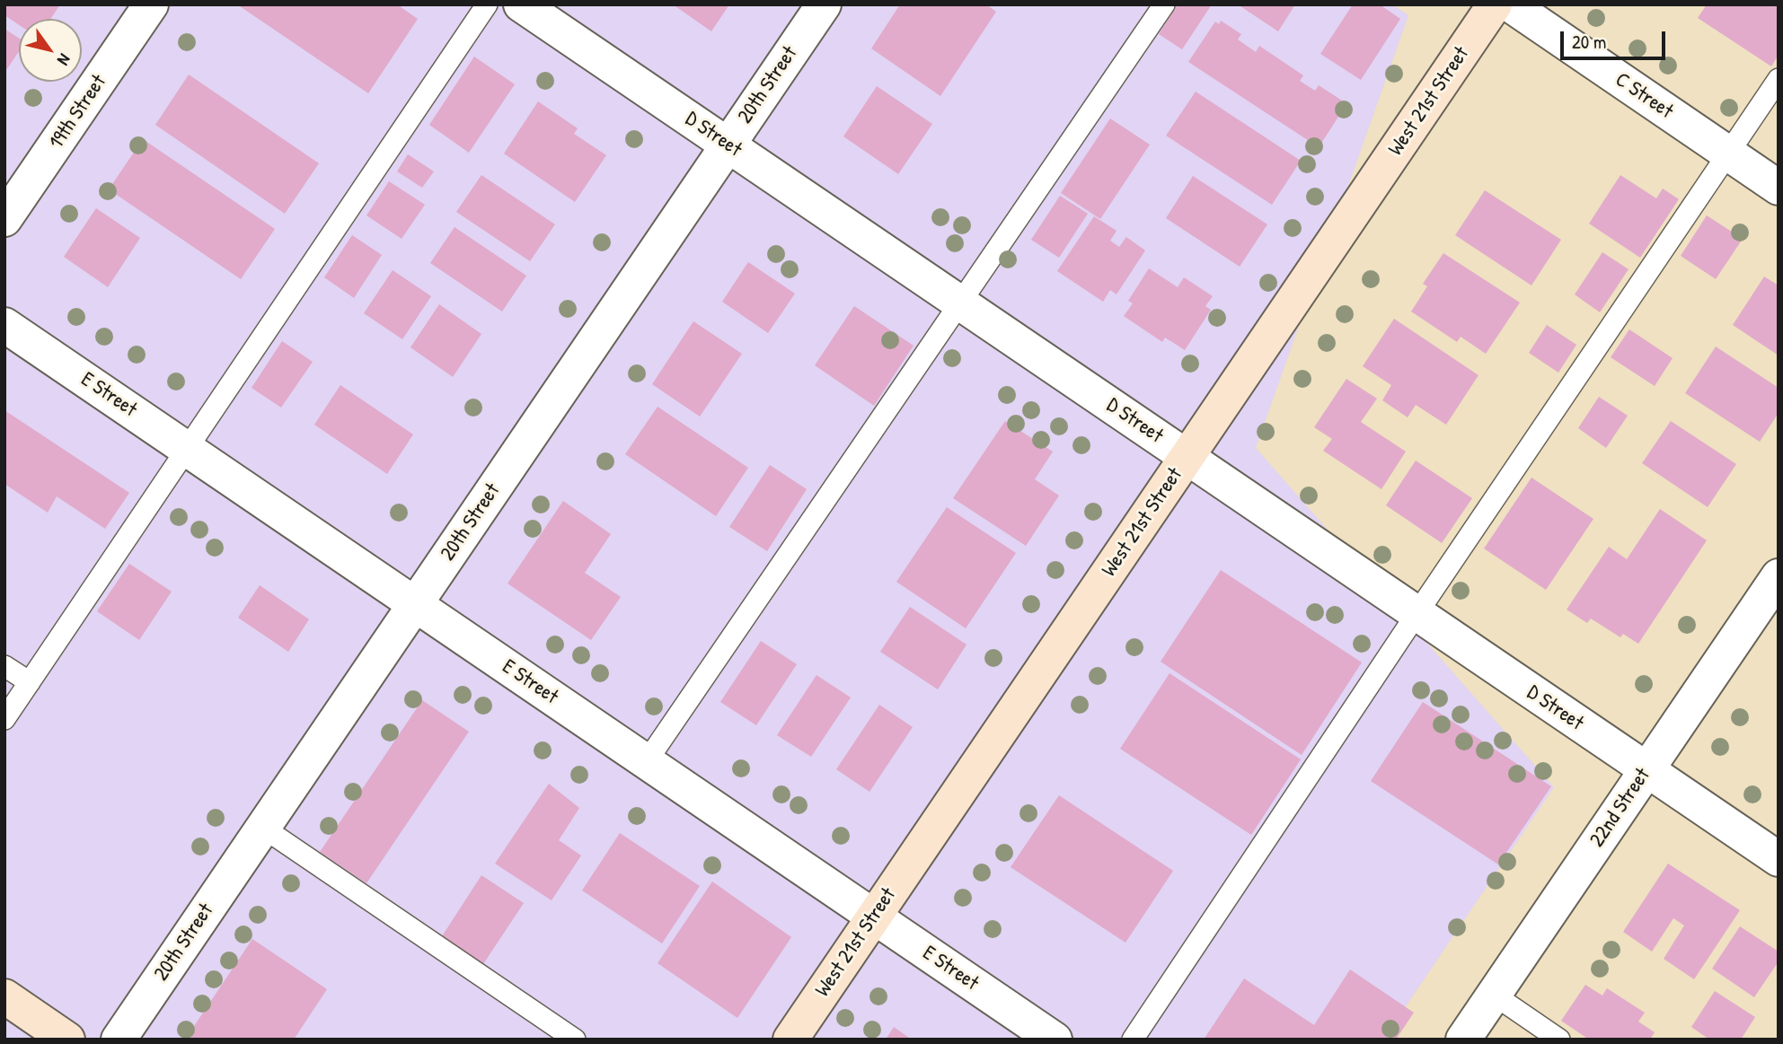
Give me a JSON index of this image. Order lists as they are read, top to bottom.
{
  "streets": {
    "street": [
      "20th Street",
      "C Street",
      "West 21st Street",
      "19th Street",
      "D Street",
      "E Street",
      "22nd Street"
    ]
  },
  "crossings": [
    ["20th Street", "D Street"],
    ["20th Street", "E Street"],
    ["West 21st Street", "D Street"],
    ["West 21st Street", "E Street"],
    ["D Street", "22nd Street"]
  ],
  "scale_bar": "20 m",
  "north": "bottom right"
}
